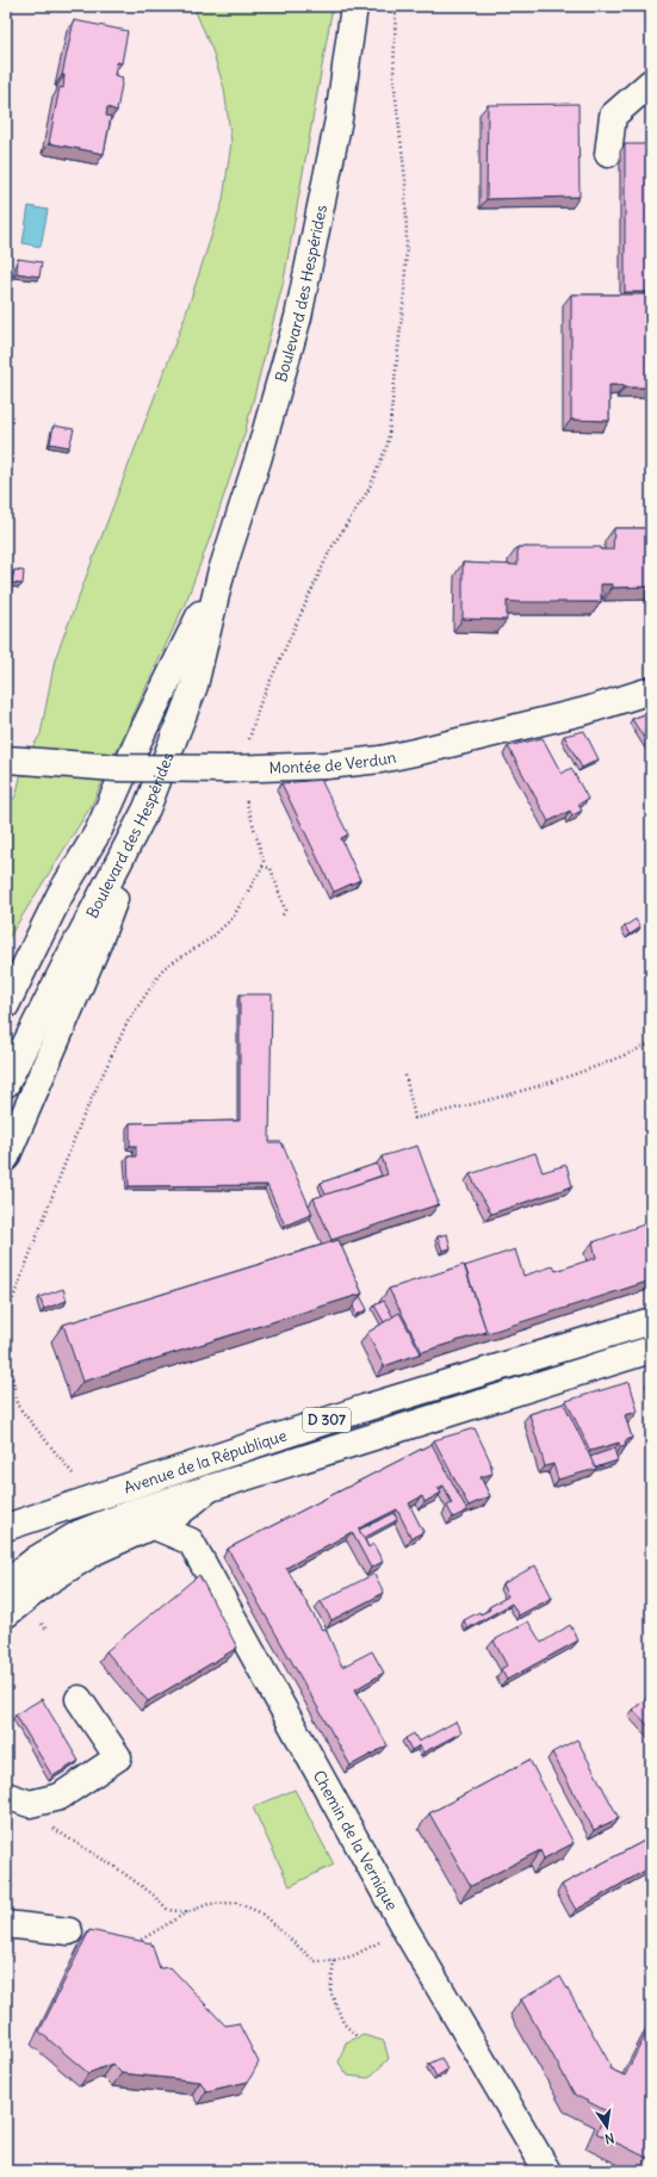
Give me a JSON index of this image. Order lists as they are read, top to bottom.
{
  "streets": {
    "main road": [
      "Boulevard des Hespérides",
      "Montée de Verdun",
      "D 307",
      "Avenue de la République",
      "Chemin de la Vernique"
    ]
  },
  "crossings": [
    ["Avenue de la République", "Chemin de la Vernique"]
  ],
  "north": "bottom"
}
